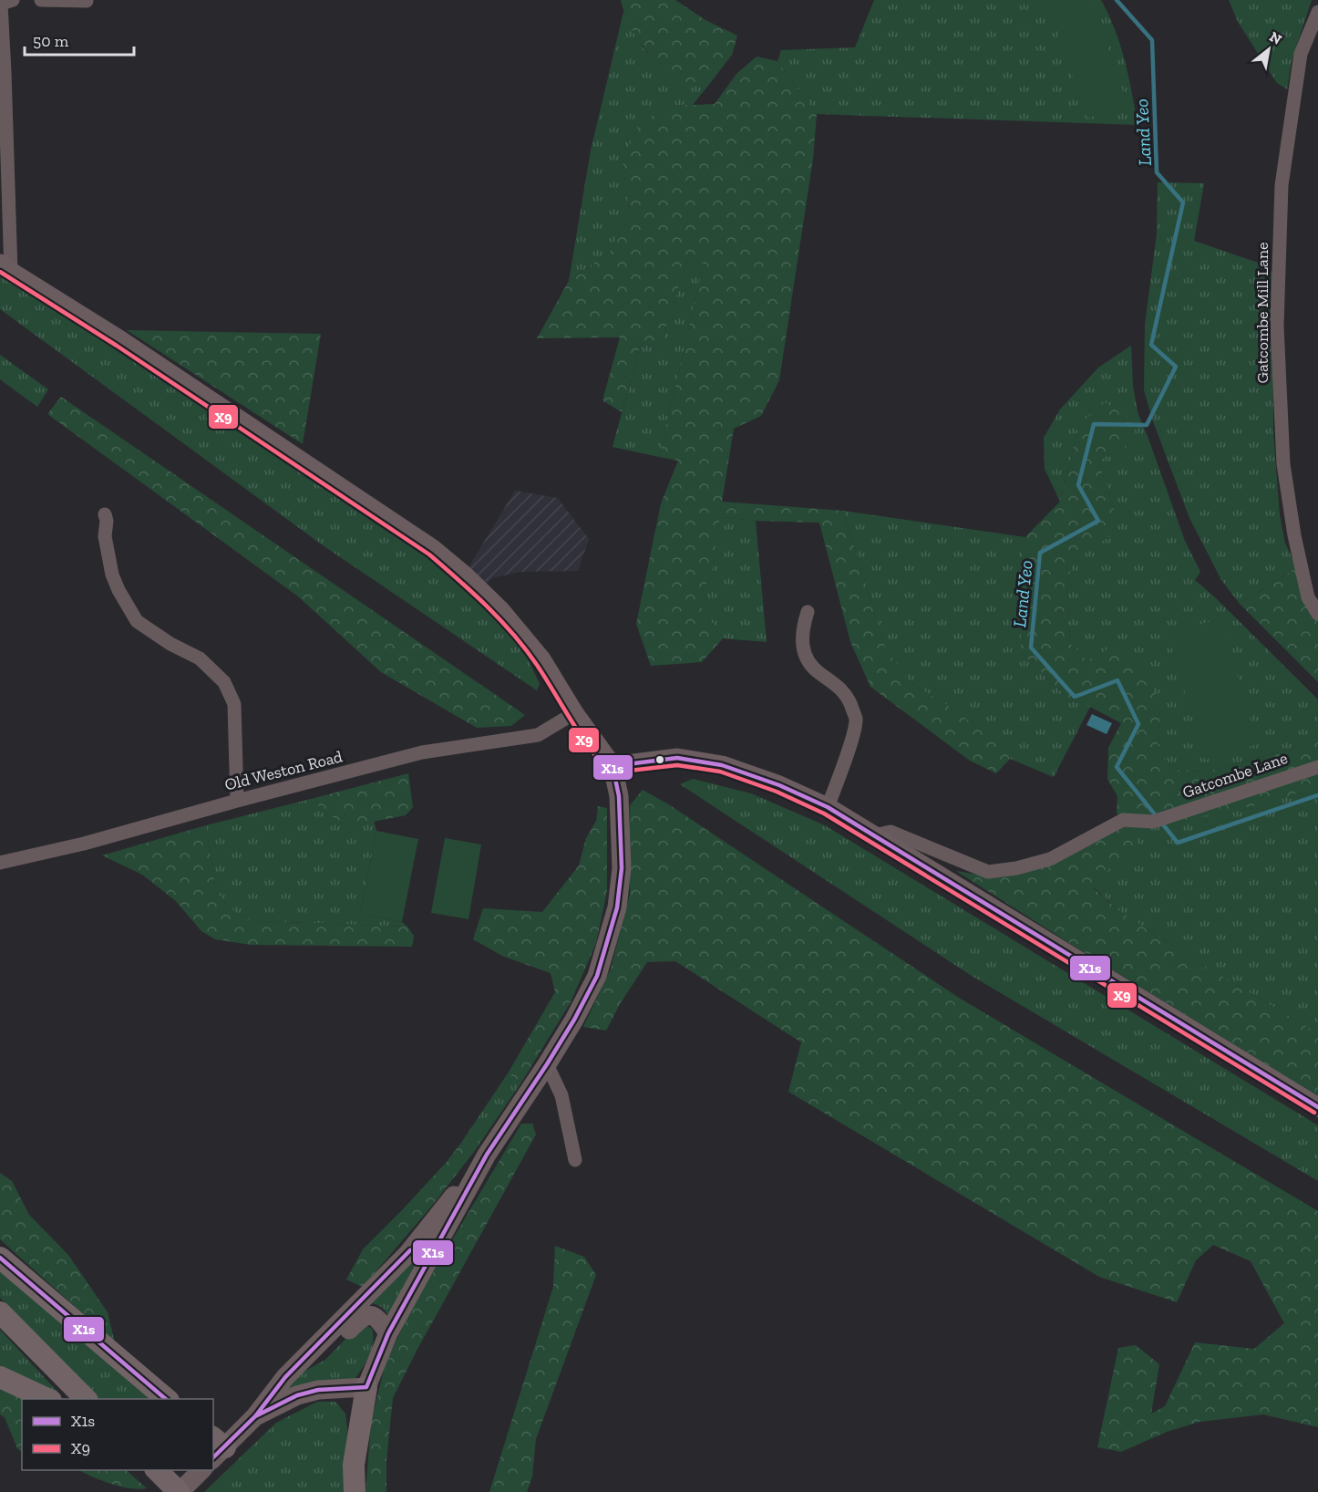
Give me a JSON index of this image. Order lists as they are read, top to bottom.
{
  "streets": {
    "street": ["Gatcombe Mill Lane", "Old Weston Road", "Gatcombe Lane"]
  },
  "water": ["Land Yeo"],
  "lines": ["transit line X9", "transit line X1s"],
  "legend": ["X1s", "X9"],
  "scale_bar": "50 m",
  "north": "top right"
}
